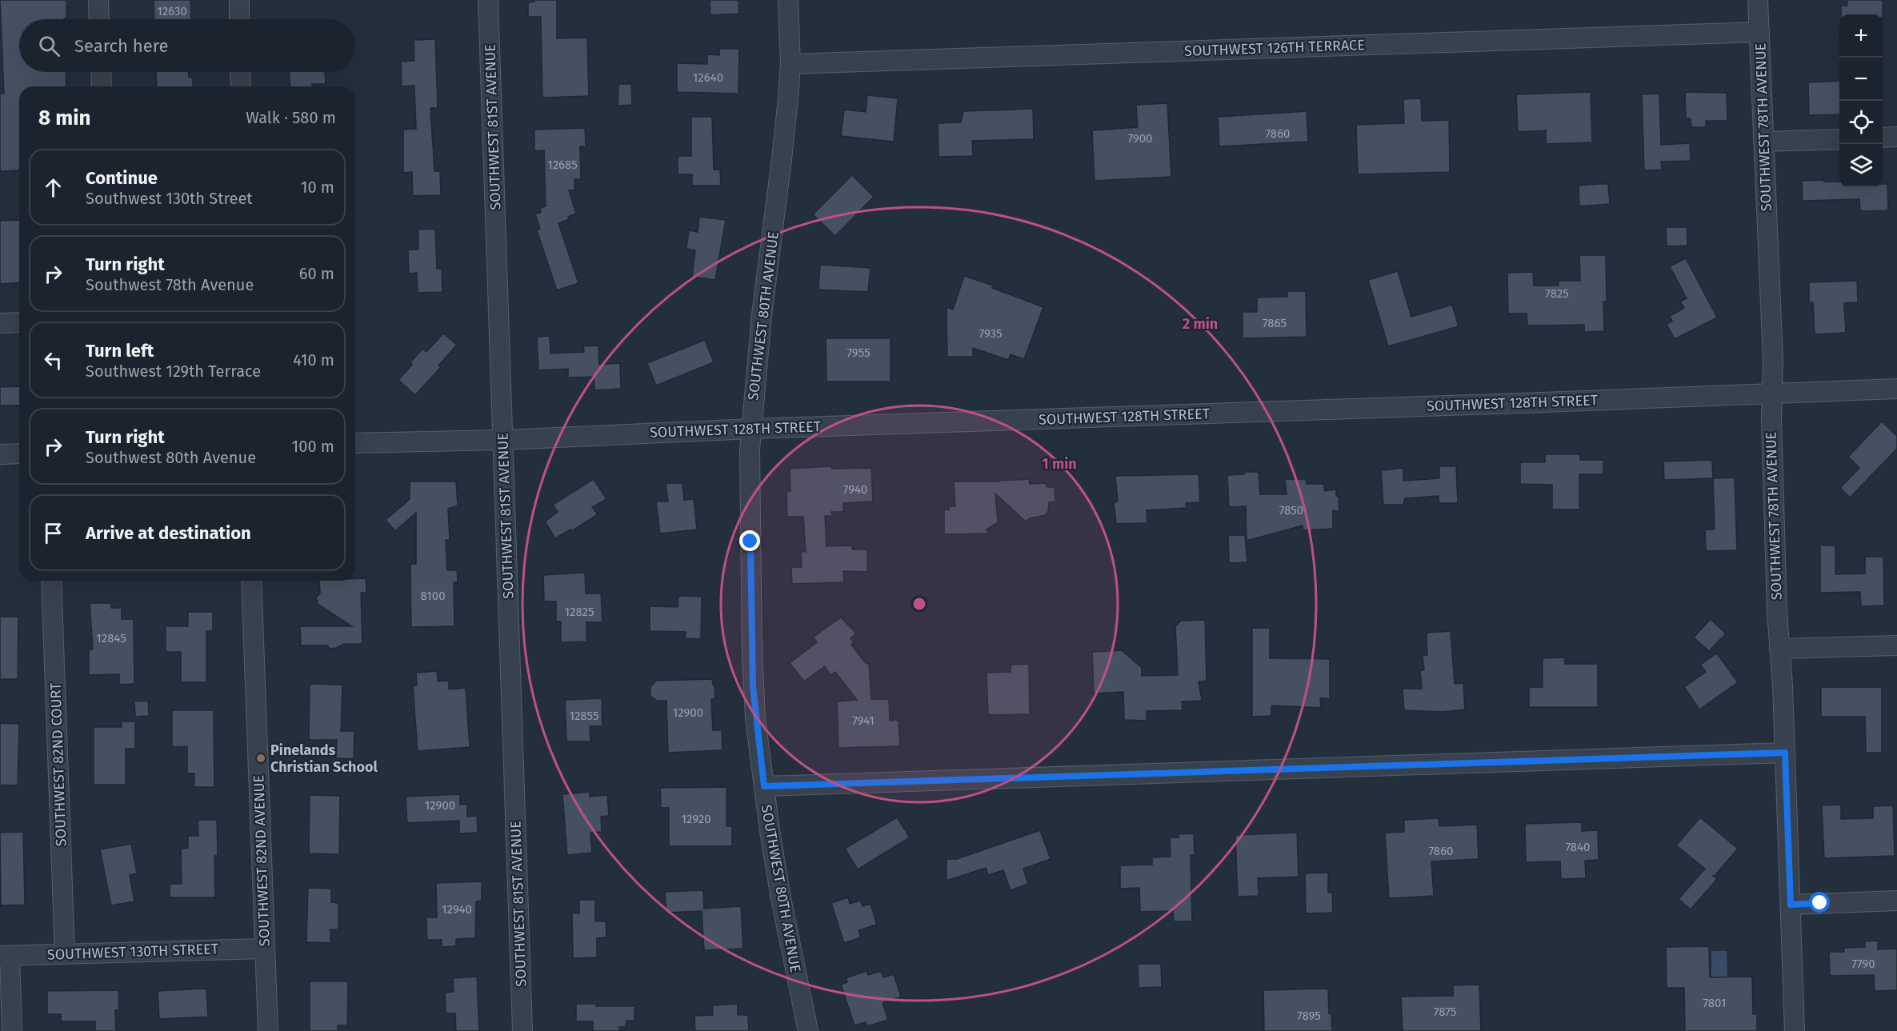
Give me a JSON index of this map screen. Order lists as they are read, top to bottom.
{
  "streets": {
    "street": [
      "SOUTHWEST 126TH TERRACE",
      "SOUTHWEST 81ST AVENUE",
      "SOUTHWEST 78TH AVENUE",
      "SOUTHWEST 80TH AVENUE",
      "SOUTHWEST 128TH STREET",
      "SOUTHWEST 82ND COURT",
      "SOUTHWEST 82ND AVENUE",
      "SOUTHWEST 130TH STREET"
    ]
  },
  "crossings": [
    ["SOUTHWEST 126TH TERRACE", "SOUTHWEST 78TH AVENUE"],
    ["SOUTHWEST 126TH TERRACE", "SOUTHWEST 80TH AVENUE"],
    ["SOUTHWEST 81ST AVENUE", "SOUTHWEST 128TH STREET"],
    ["SOUTHWEST 78TH AVENUE", "SOUTHWEST 128TH STREET"],
    ["SOUTHWEST 80TH AVENUE", "SOUTHWEST 128TH STREET"],
    ["SOUTHWEST 82ND COURT", "SOUTHWEST 130TH STREET"],
    ["SOUTHWEST 82ND AVENUE", "SOUTHWEST 130TH STREET"]
  ],
  "places": ["Pinelands Christian School"],
  "house_numbers": [
    "12630",
    "12640",
    "7860",
    "7900",
    "12685",
    "7825",
    "7865",
    "7935",
    "7955",
    "7940",
    "7850",
    "8100",
    "12825",
    "12845",
    "12900",
    "12855",
    "7941",
    "12900",
    "12920",
    "7840",
    "7860",
    "12940",
    "7790",
    "7801",
    "7875",
    "7895"
  ],
  "page": {
    "map_buttons": ["+", "−"],
    "search": "Search here",
    "heading": ["8 min", "Walk · 580 m"],
    "list": [
      ["Continue", "Southwest 130th Street", "10 m"],
      ["Turn right", "Southwest 78th Avenue", "60 m"],
      ["Turn left", "Southwest 129th Terrace", "410 m"],
      ["Turn right", "Southwest 80th Avenue", "100 m"],
      "Arrive at destination"
    ]
  },
  "rings": ["2 min", "1 min"]
}
